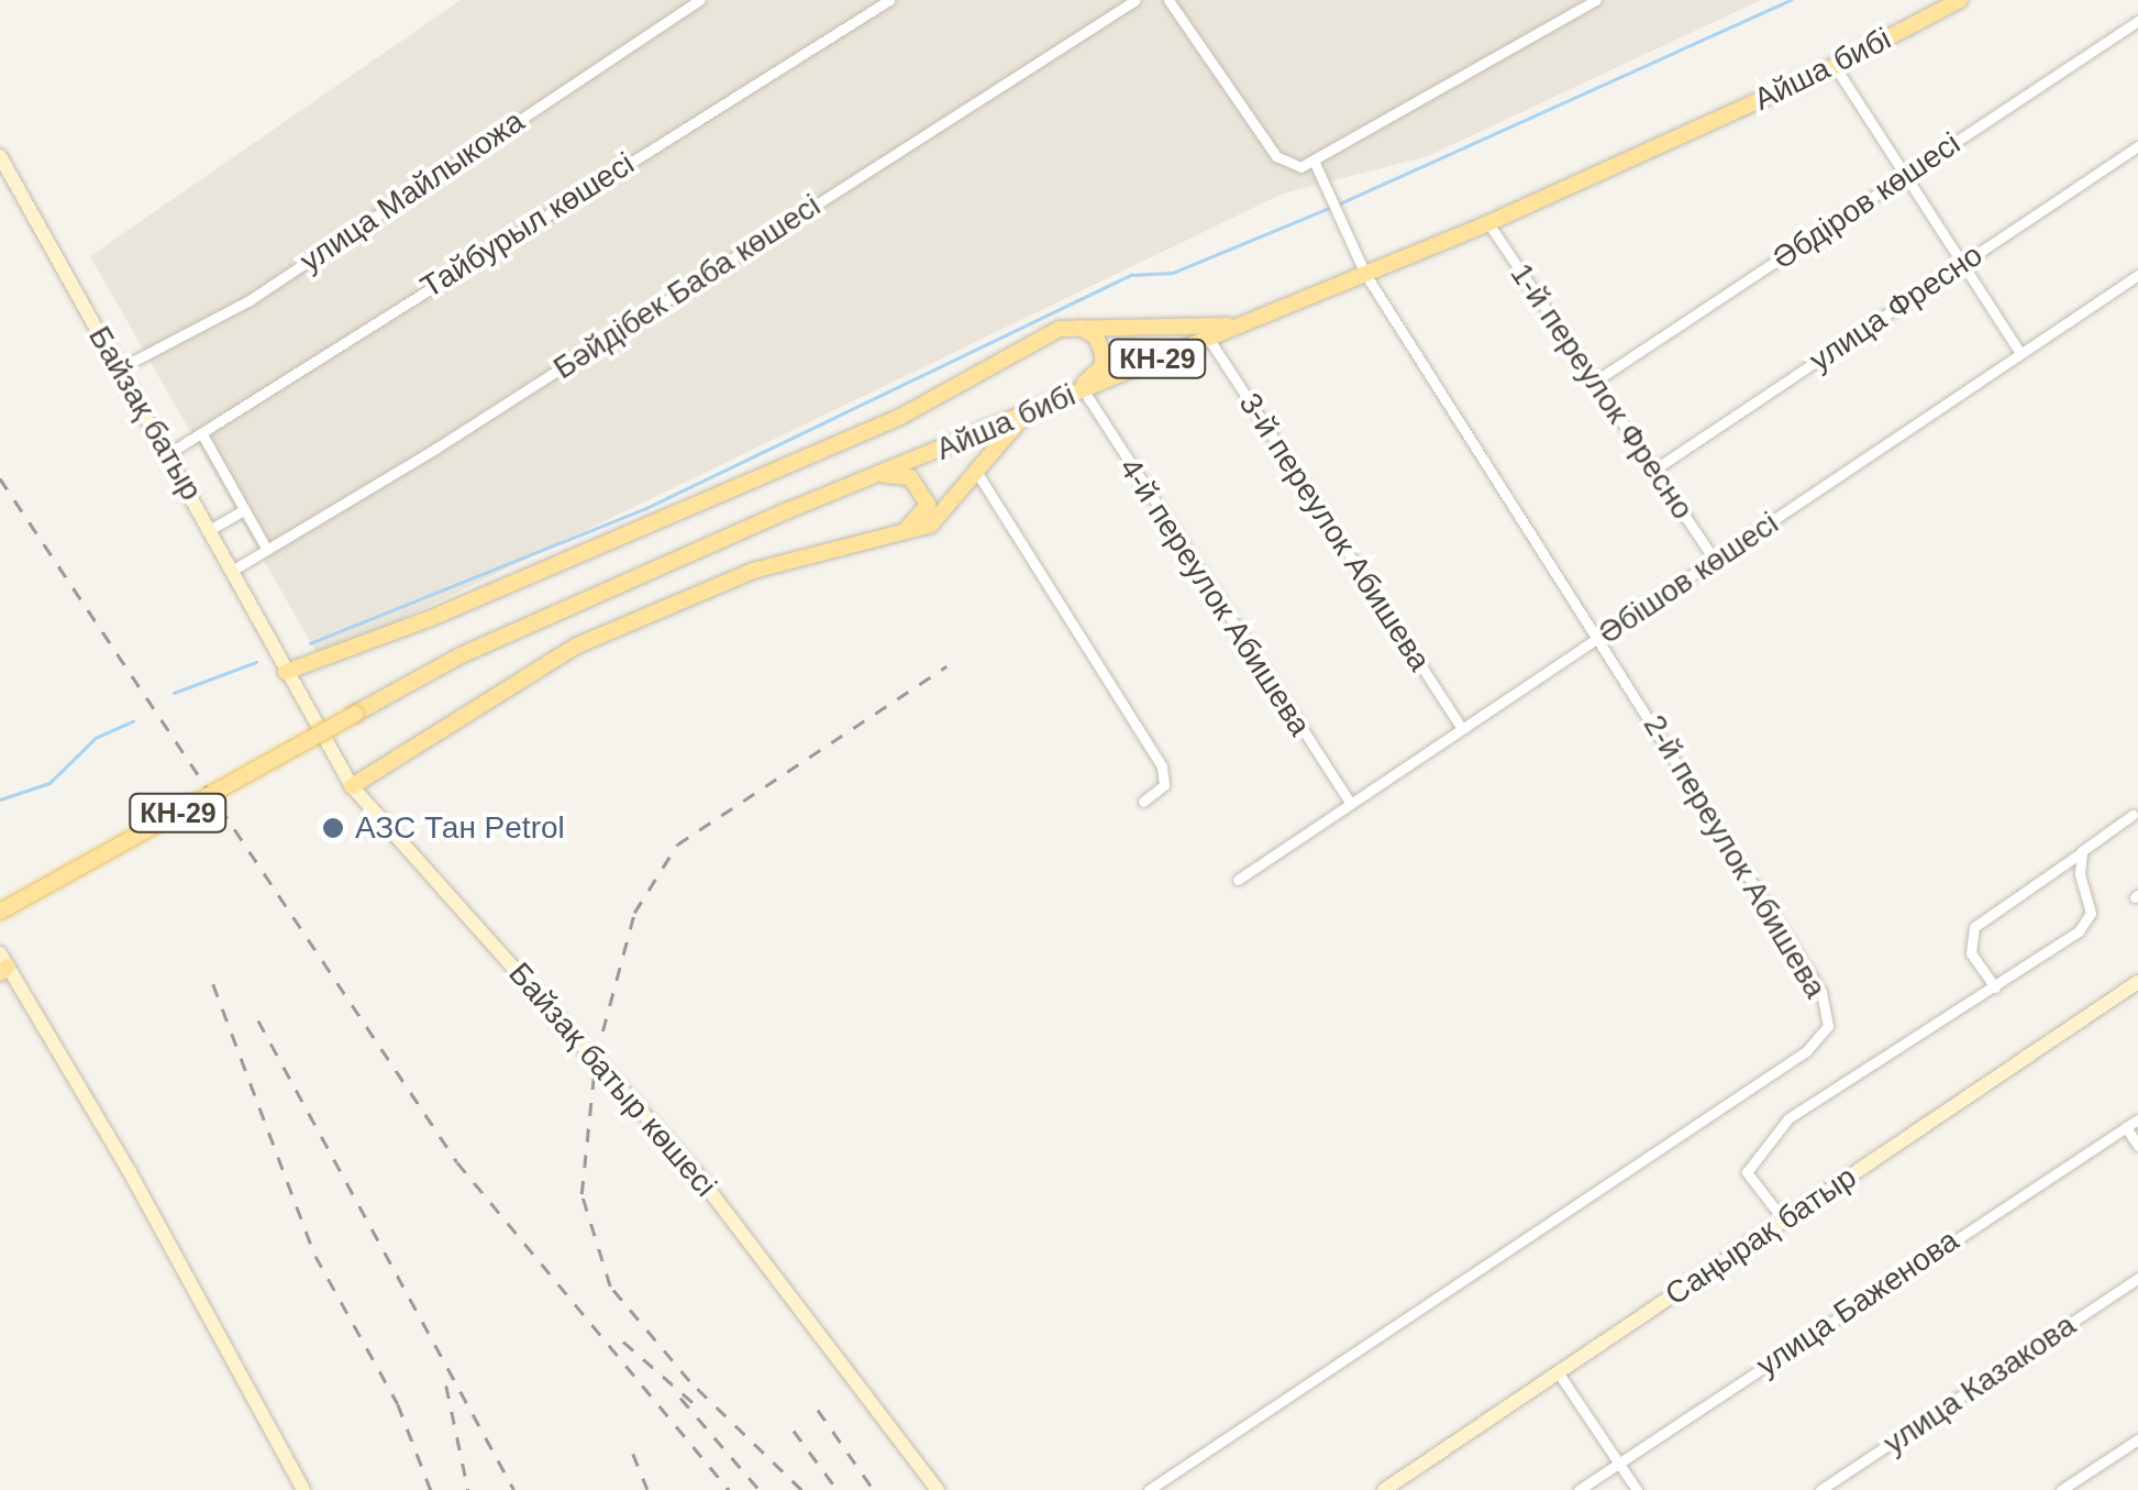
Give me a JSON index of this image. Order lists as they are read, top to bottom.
{
  "streets": {
    "main road": ["Айша бибі", "КН-29"],
    "street": [
      "улица Майлыкожа",
      "Әбдіров көшесі",
      "Тайбурыл көшесі",
      "Бәйдібек Баба көшесі",
      "улица Фресно",
      "1-й переулок Фресно",
      "Байзақ батыр",
      "3-й переулок Абишева",
      "Әбішов көшесі",
      "4-й переулок Абишева",
      "2-й переулок Абишева",
      "Байзақ батыр көшесі",
      "Саңырақ батыр",
      "улица Баженова",
      "улица Казакова"
    ]
  },
  "crossings": [
    ["Айша бибі", "1-й переулок Фресно"],
    ["Айша бибі", "3-й переулок Абишева"],
    ["Айша бибі", "4-й переулок Абишева"],
    ["Айша бибі", "2-й переулок Абишева"],
    ["улица Майлыкожа", "Байзақ батыр"],
    ["Әбдіров көшесі", "1-й переулок Фресно"],
    ["Тайбурыл көшесі", "Байзақ батыр"],
    ["Бәйдібек Баба көшесі", "Байзақ батыр"],
    ["улица Фресно", "1-й переулок Фресно"],
    ["1-й переулок Фресно", "Әбішов көшесі"],
    ["Байзақ батыр", "Байзақ батыр көшесі"],
    ["3-й переулок Абишева", "Әбішов көшесі"],
    ["Әбішов көшесі", "4-й переулок Абишева"],
    ["Әбішов көшесі", "2-й переулок Абишева"]
  ],
  "places": ["АЗС Тан Petrol"]
}
